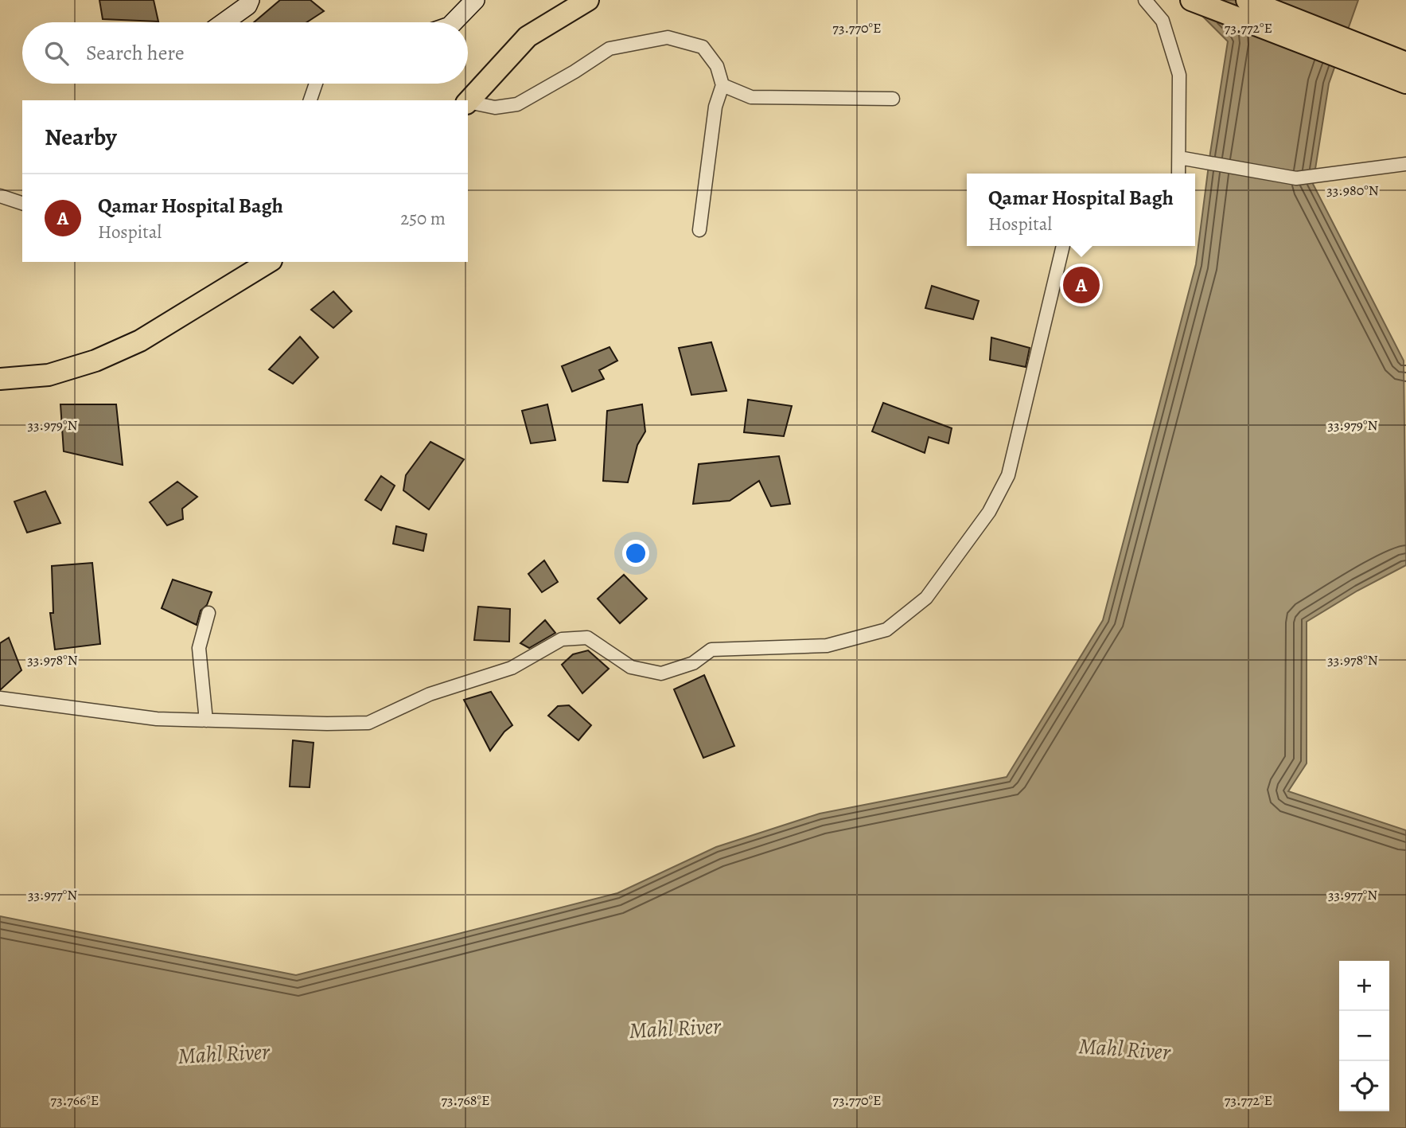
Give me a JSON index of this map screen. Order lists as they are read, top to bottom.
{
  "water": ["Mahl River"],
  "page": {
    "search": "Search here",
    "heading": "Nearby",
    "list": [
      {
        "mark": "A",
        "name": "Qamar Hospital Bagh",
        "note": "Hospital",
        "value": "250 m"
      }
    ],
    "popup": ["Qamar Hospital Bagh", "Hospital"],
    "pins": "A",
    "map_buttons": ["+", "−"]
  },
  "coordinates": [
    "73.770°E",
    "73.772°E",
    "33.980°N",
    "33.979°N",
    "33.978°N",
    "33.977°N",
    "73.766°E",
    "73.768°E"
  ]
}
